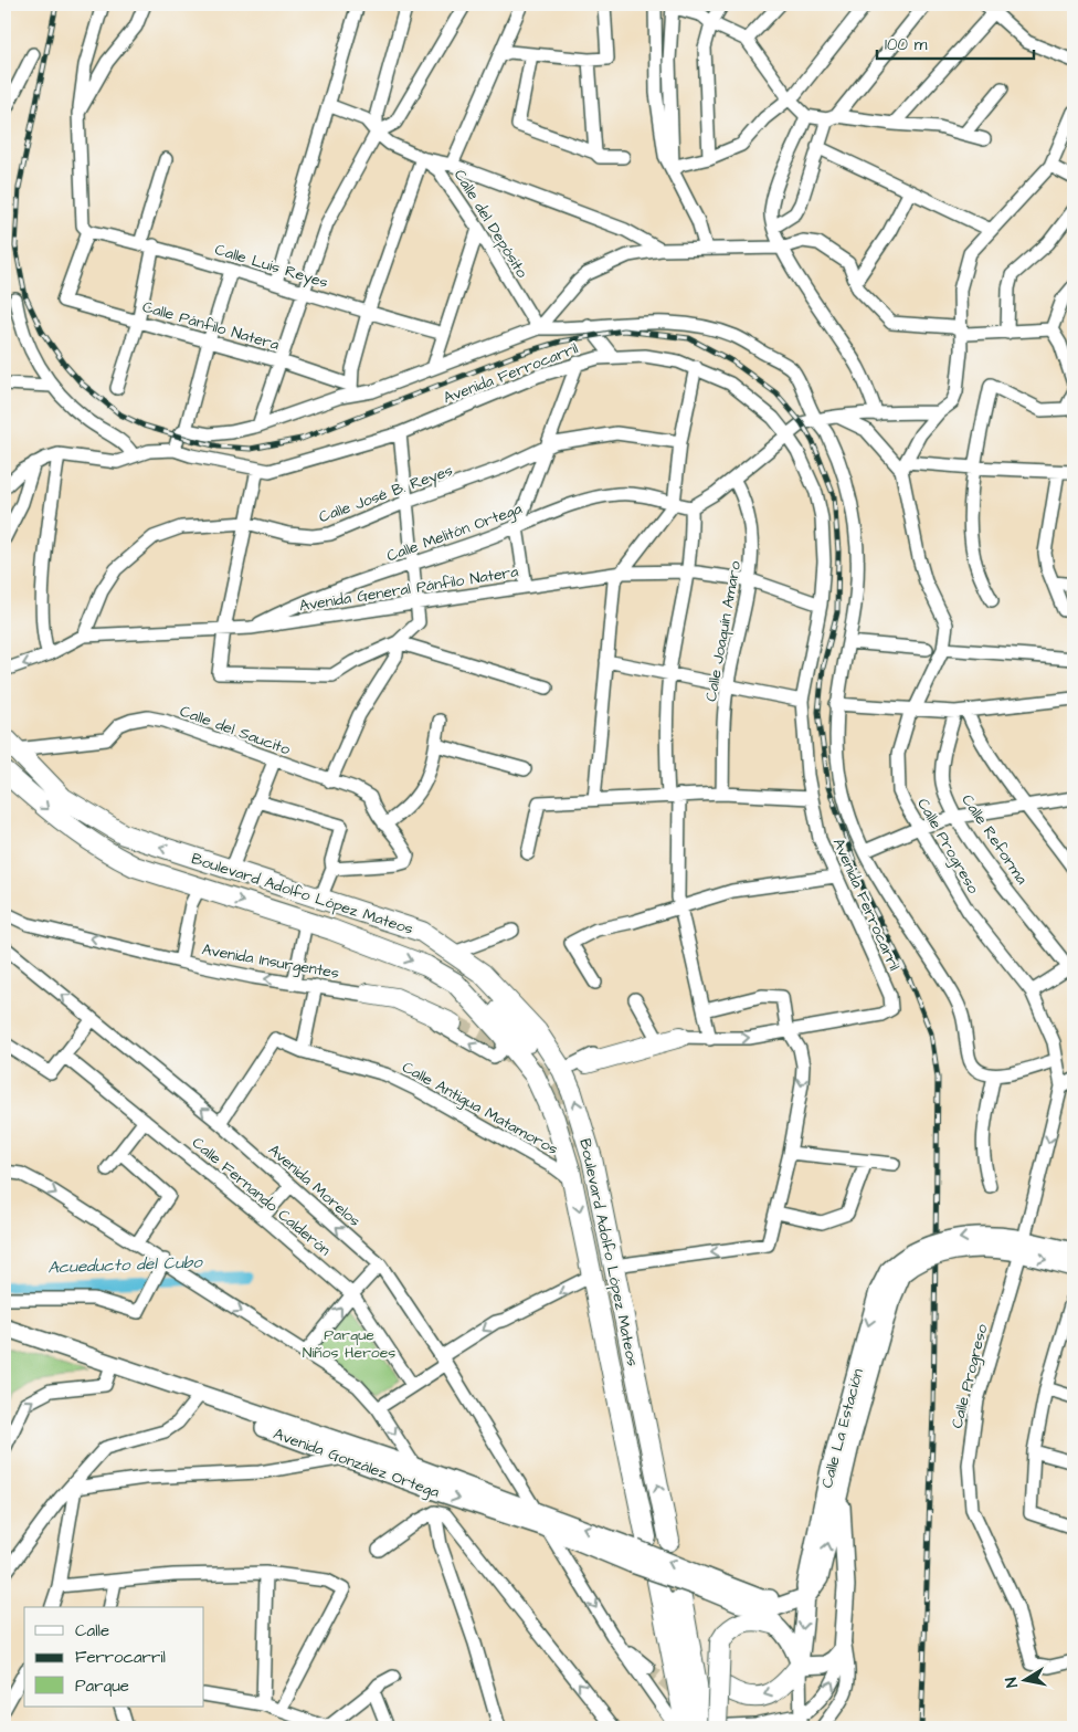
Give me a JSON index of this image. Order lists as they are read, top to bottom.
{
  "streets": {
    "main road": ["Boulevard Adolfo López Mateos"],
    "street": [
      "Calle del Depósito",
      "Calle Luis Reyes",
      "Calle Pánfilo Natera",
      "Avenida Ferrocarril",
      "Calle José B. Reyes",
      "Calle Melitón Ortega",
      "Avenida General Pánfilo Natera",
      "Calle Joaquín Amaro",
      "Calle del Saucito",
      "Calle Reforma",
      "Calle Progreso",
      "Avenida Insurgentes",
      "Calle Antigua Matamoros",
      "Avenida Morelos",
      "Calle Fernando Calderón",
      "Calle La Estación",
      "Avenida González Ortega"
    ]
  },
  "crossings": [
    ["Calle del Depósito", "Avenida Ferrocarril"],
    ["Calle Luis Reyes", "Calle Pánfilo Natera"],
    ["Calle Pánfilo Natera", "Avenida Ferrocarril"],
    ["Avenida Ferrocarril", "Avenida General Pánfilo Natera"],
    ["Calle José B. Reyes", "Avenida General Pánfilo Natera"],
    ["Calle Melitón Ortega", "Avenida General Pánfilo Natera"],
    ["Avenida General Pánfilo Natera", "Calle Joaquín Amaro"],
    ["Calle del Saucito", "Boulevard Adolfo López Mateos"],
    ["Calle Progreso", "Calle La Estación"],
    ["Boulevard Adolfo López Mateos", "Avenida Insurgentes"],
    ["Boulevard Adolfo López Mateos", "Calle Antigua Matamoros"],
    ["Boulevard Adolfo López Mateos", "Avenida González Ortega"],
    ["Calle Antigua Matamoros", "Avenida Morelos"],
    ["Avenida Morelos", "Avenida González Ortega"]
  ],
  "one_way": ["Avenida Insurgentes", "Avenida Morelos"],
  "water": ["Acueducto del Cubo"],
  "parks": ["Parque Niños Heroes"],
  "legend": ["Calle", "Ferrocarril", "Parque"],
  "scale_bar": "100 m",
  "north": "left"
}
